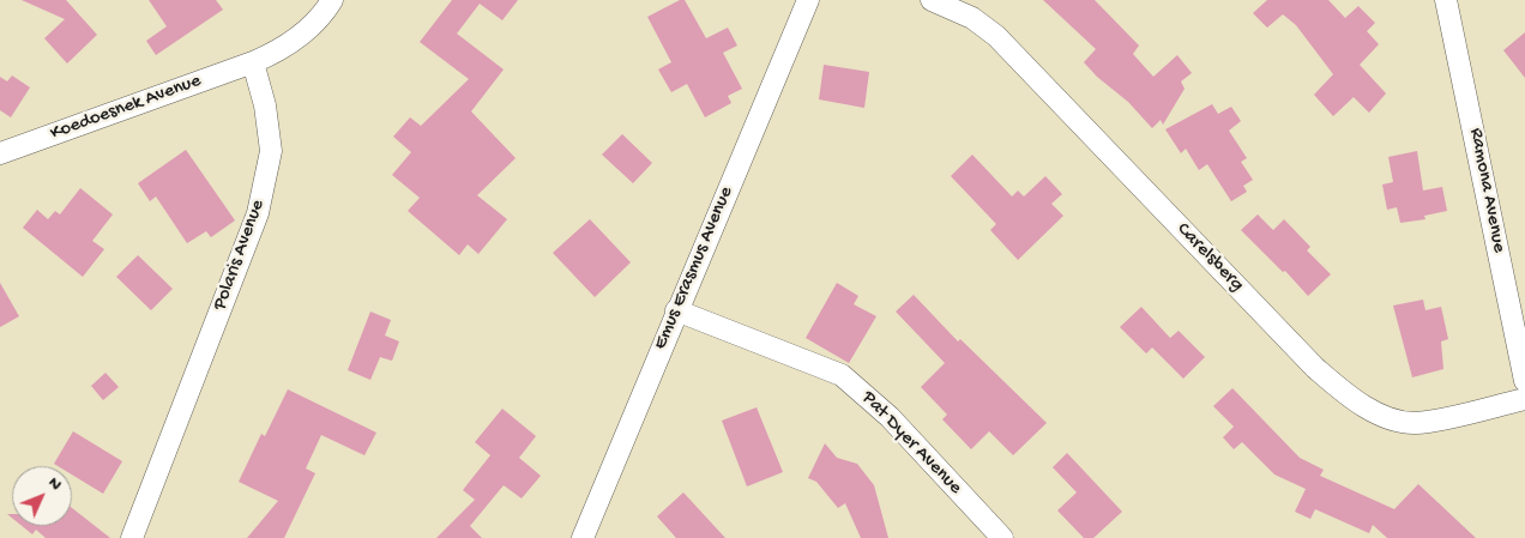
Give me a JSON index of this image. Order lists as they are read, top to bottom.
{
  "streets": {
    "street": [
      "Koedoesnek Avenue",
      "Ramona Avenue",
      "Polaris Avenue",
      "Carelsberg",
      "Emus Erasmus Avenue",
      "Pat Dyer Avenue"
    ]
  },
  "crossings": [
    ["Koedoesnek Avenue", "Polaris Avenue"],
    ["Emus Erasmus Avenue", "Pat Dyer Avenue"]
  ],
  "north": "top right"
}
